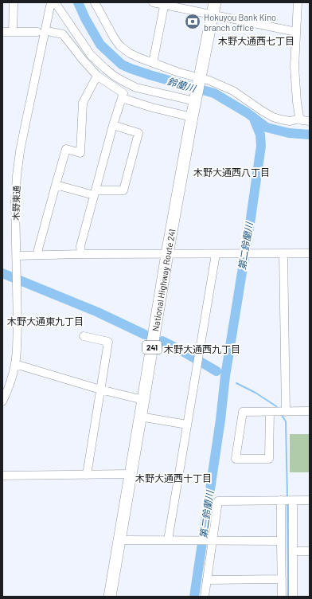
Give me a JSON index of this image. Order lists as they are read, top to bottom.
{
  "streets": {
    "highway": ["National Highway Route 241", "241"],
    "street": ["木野東通"]
  },
  "districts": [
    "木野大通西七丁目",
    "木野大通西八丁目",
    "木野大通東九丁目",
    "木野大通西九丁目",
    "木野大通西十丁目"
  ],
  "water": ["鈴蘭川", "第二鈴蘭川"],
  "places": {
    "bank": ["Hokuyou Bank Kino branch office"]
  }
}
